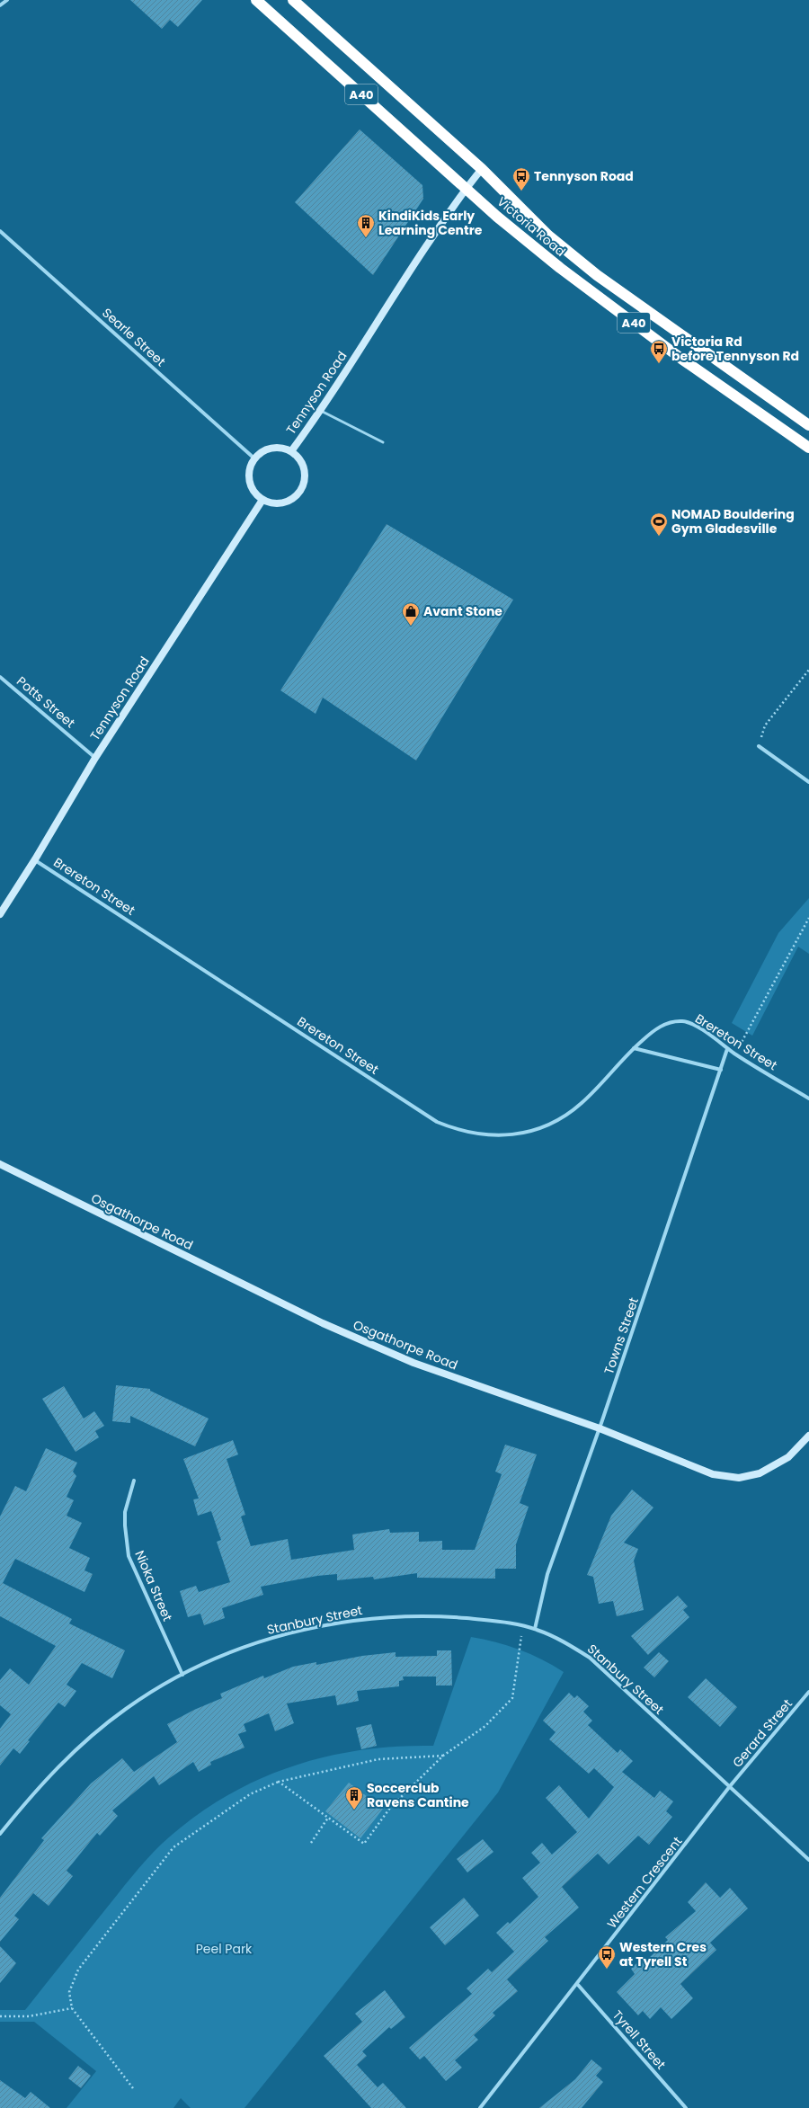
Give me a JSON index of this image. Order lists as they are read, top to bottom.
{
  "streets": {
    "highway": ["A40", "Victoria Road"],
    "street": [
      "Searle Street",
      "Tennyson Road",
      "Potts Street",
      "Brereton Street",
      "Osgathorpe Road",
      "Towns Street",
      "Nioka Street",
      "Stanbury Street",
      "Gerard Street",
      "Western Crescent",
      "Tyrell Street"
    ]
  },
  "crossings": [
    ["Victoria Road", "Tennyson Road"],
    ["Searle Street", "Tennyson Road"],
    ["Tennyson Road", "Potts Street"],
    ["Tennyson Road", "Brereton Street"],
    ["Brereton Street", "Towns Street"],
    ["Osgathorpe Road", "Towns Street"],
    ["Towns Street", "Stanbury Street"],
    ["Nioka Street", "Stanbury Street"],
    ["Stanbury Street", "Gerard Street"],
    ["Stanbury Street", "Western Crescent"],
    ["Gerard Street", "Western Crescent"],
    ["Western Crescent", "Tyrell Street"]
  ],
  "parks": ["Peel Park"],
  "places": {
    "bus stop": ["Tennyson Road", "Victoria Rd before Tennyson Rd", "Western Cres at Tyrell St"],
    "building": ["KindiKids Early Learning Centre", "Soccerclub Ravens Cantine"],
    "sports": ["NOMAD Bouldering Gym Gladesville"],
    "shop": ["Avant Stone"]
  }
}
